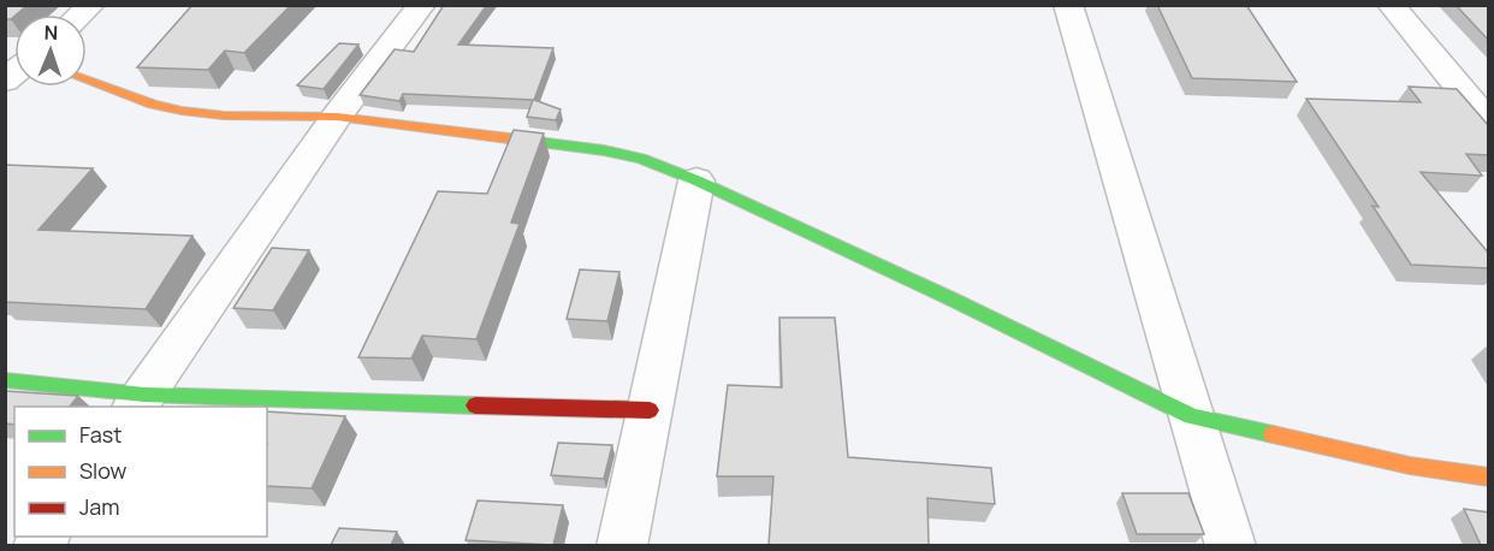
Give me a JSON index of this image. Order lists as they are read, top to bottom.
{
  "legend": ["Fast", "Slow", "Jam"],
  "north": "top"
}
